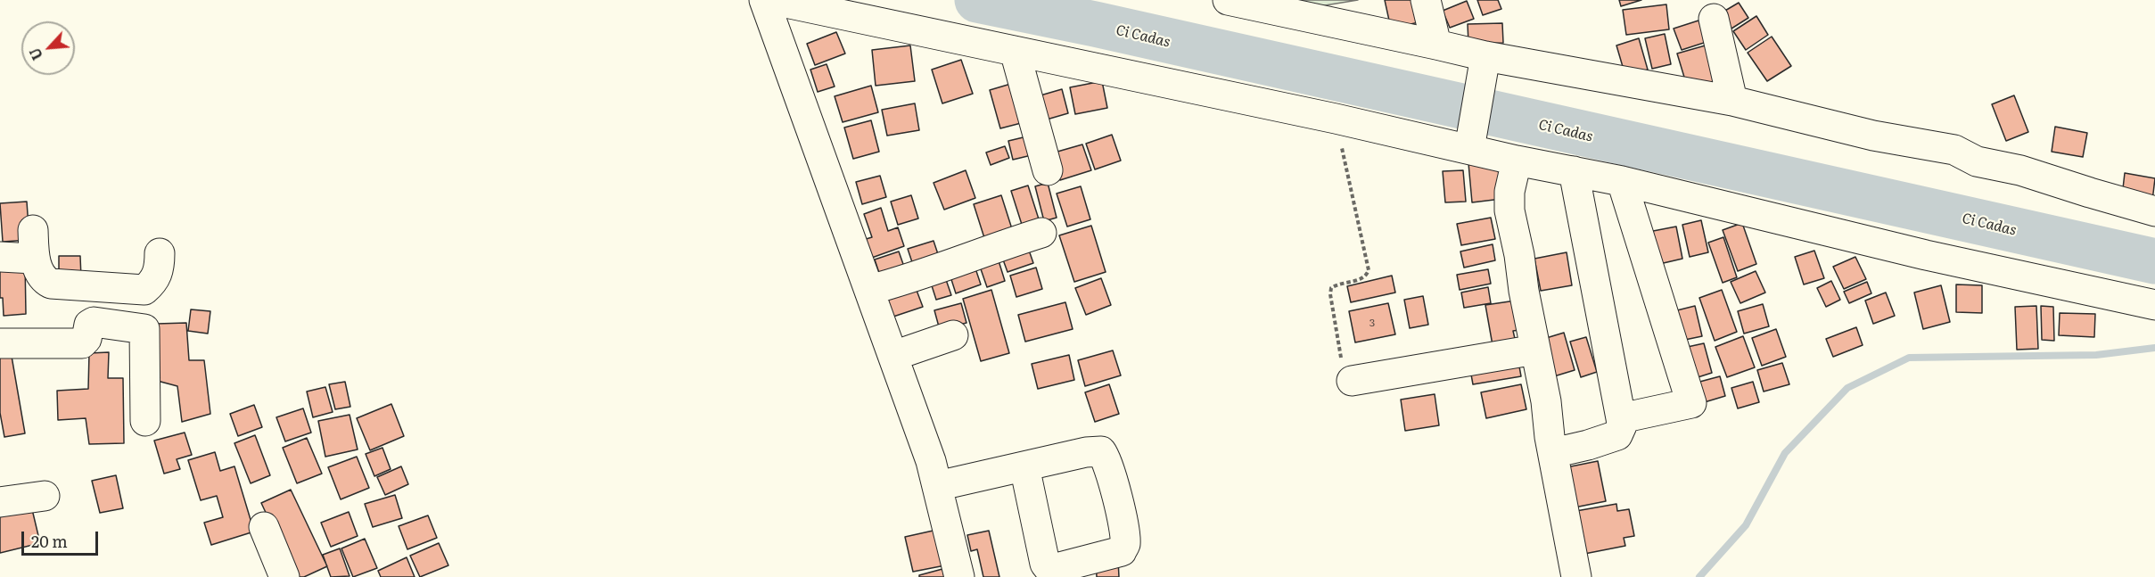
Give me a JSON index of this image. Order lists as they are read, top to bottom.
{
  "water": ["Ci Cadas"],
  "house_numbers": ["3"],
  "scale_bar": "20 m",
  "north": "bottom left"
}
